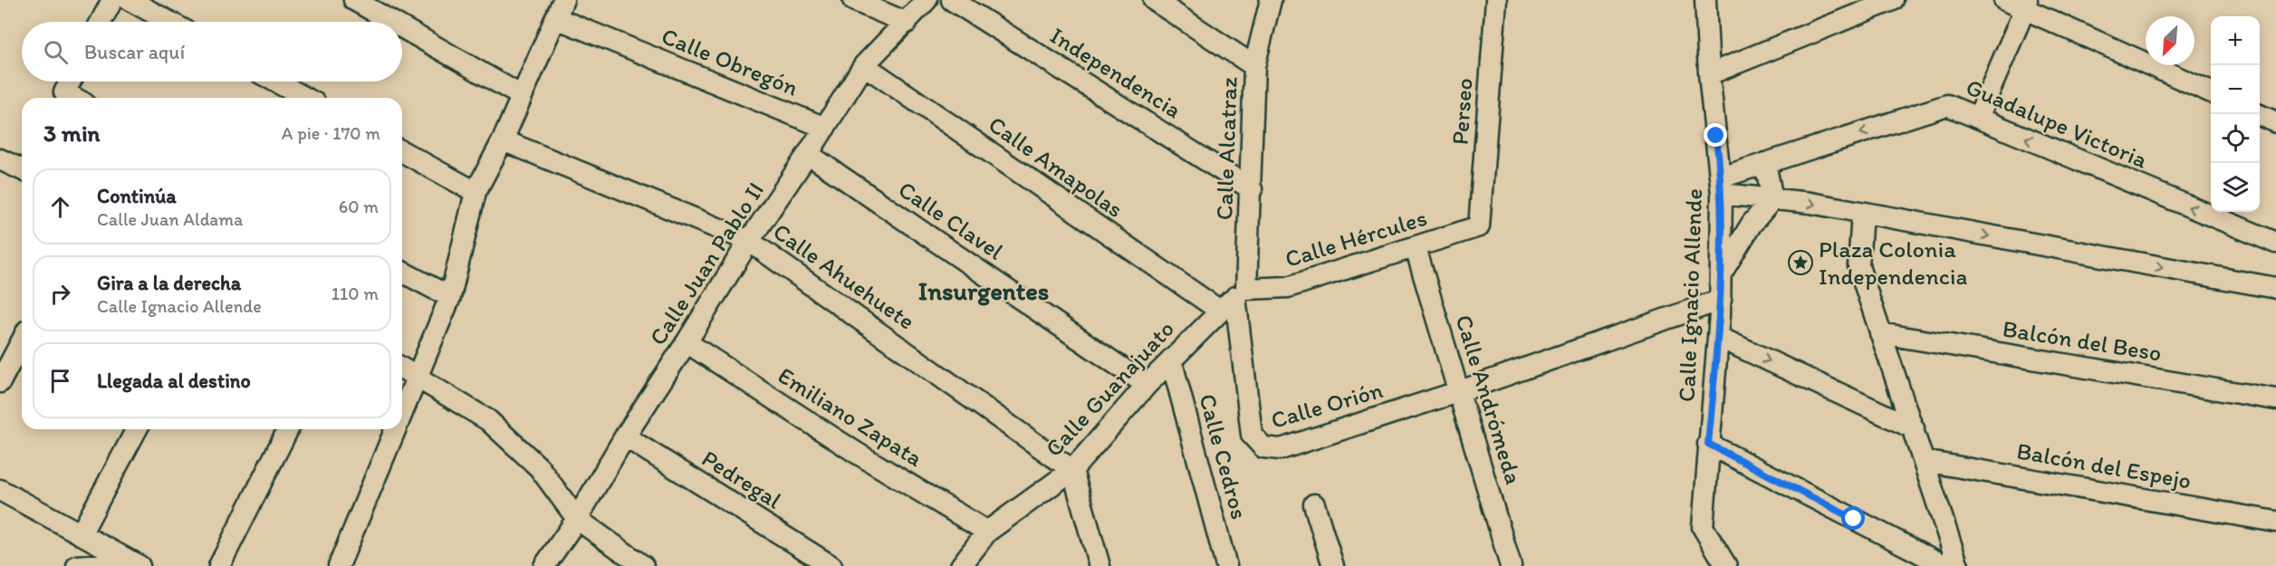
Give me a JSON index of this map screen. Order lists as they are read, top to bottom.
{
  "streets": {
    "street": [
      "Calle Obregón",
      "Independencia",
      "Perseo",
      "Guadalupe Victoria",
      "Calle Alcatraz",
      "Calle Amapolas",
      "Calle Clavel",
      "Calle Hércules",
      "Calle Juan Pablo II",
      "Calle Ahuehuete",
      "Calle Ignacio Allende",
      "Balcón del Beso",
      "Calle Guanajuato",
      "Calle Andrómeda",
      "Calle Orión",
      "Emiliano Zapata",
      "Calle Cedros",
      "Balcón del Espejo",
      "Pedregal"
    ]
  },
  "crossings": [
    ["Calle Obregón", "Calle Juan Pablo II"],
    ["Independencia", "Calle Alcatraz"],
    ["Perseo", "Calle Hércules"],
    ["Guadalupe Victoria", "Calle Ignacio Allende"],
    ["Calle Alcatraz", "Calle Hércules"],
    ["Calle Alcatraz", "Calle Guanajuato"],
    ["Calle Alcatraz", "Calle Orión"],
    ["Calle Amapolas", "Calle Juan Pablo II"],
    ["Calle Amapolas", "Calle Guanajuato"],
    ["Calle Clavel", "Calle Juan Pablo II"],
    ["Calle Clavel", "Calle Guanajuato"],
    ["Calle Hércules", "Calle Guanajuato"],
    ["Calle Hércules", "Calle Andrómeda"],
    ["Calle Hércules", "Calle Orión"],
    ["Calle Juan Pablo II", "Calle Ahuehuete"],
    ["Calle Juan Pablo II", "Emiliano Zapata"],
    ["Calle Juan Pablo II", "Pedregal"],
    ["Calle Ahuehuete", "Calle Guanajuato"],
    ["Calle Ignacio Allende", "Calle Orión"],
    ["Calle Guanajuato", "Calle Orión"],
    ["Calle Guanajuato", "Emiliano Zapata"],
    ["Calle Guanajuato", "Calle Cedros"],
    ["Calle Andrómeda", "Calle Orión"]
  ],
  "districts": ["Insurgentes"],
  "places": {
    "place": ["Plaza Colonia Independencia"]
  },
  "north": "bottom left",
  "page": {
    "map_buttons": ["+", "−"],
    "search": "Buscar aquí",
    "heading": ["3 min", "A pie · 170 m"],
    "list": [
      ["Continúa", "Calle Juan Aldama", "60 m"],
      ["Gira a la derecha", "Calle Ignacio Allende", "110 m"],
      "Llegada al destino"
    ]
  }
}
